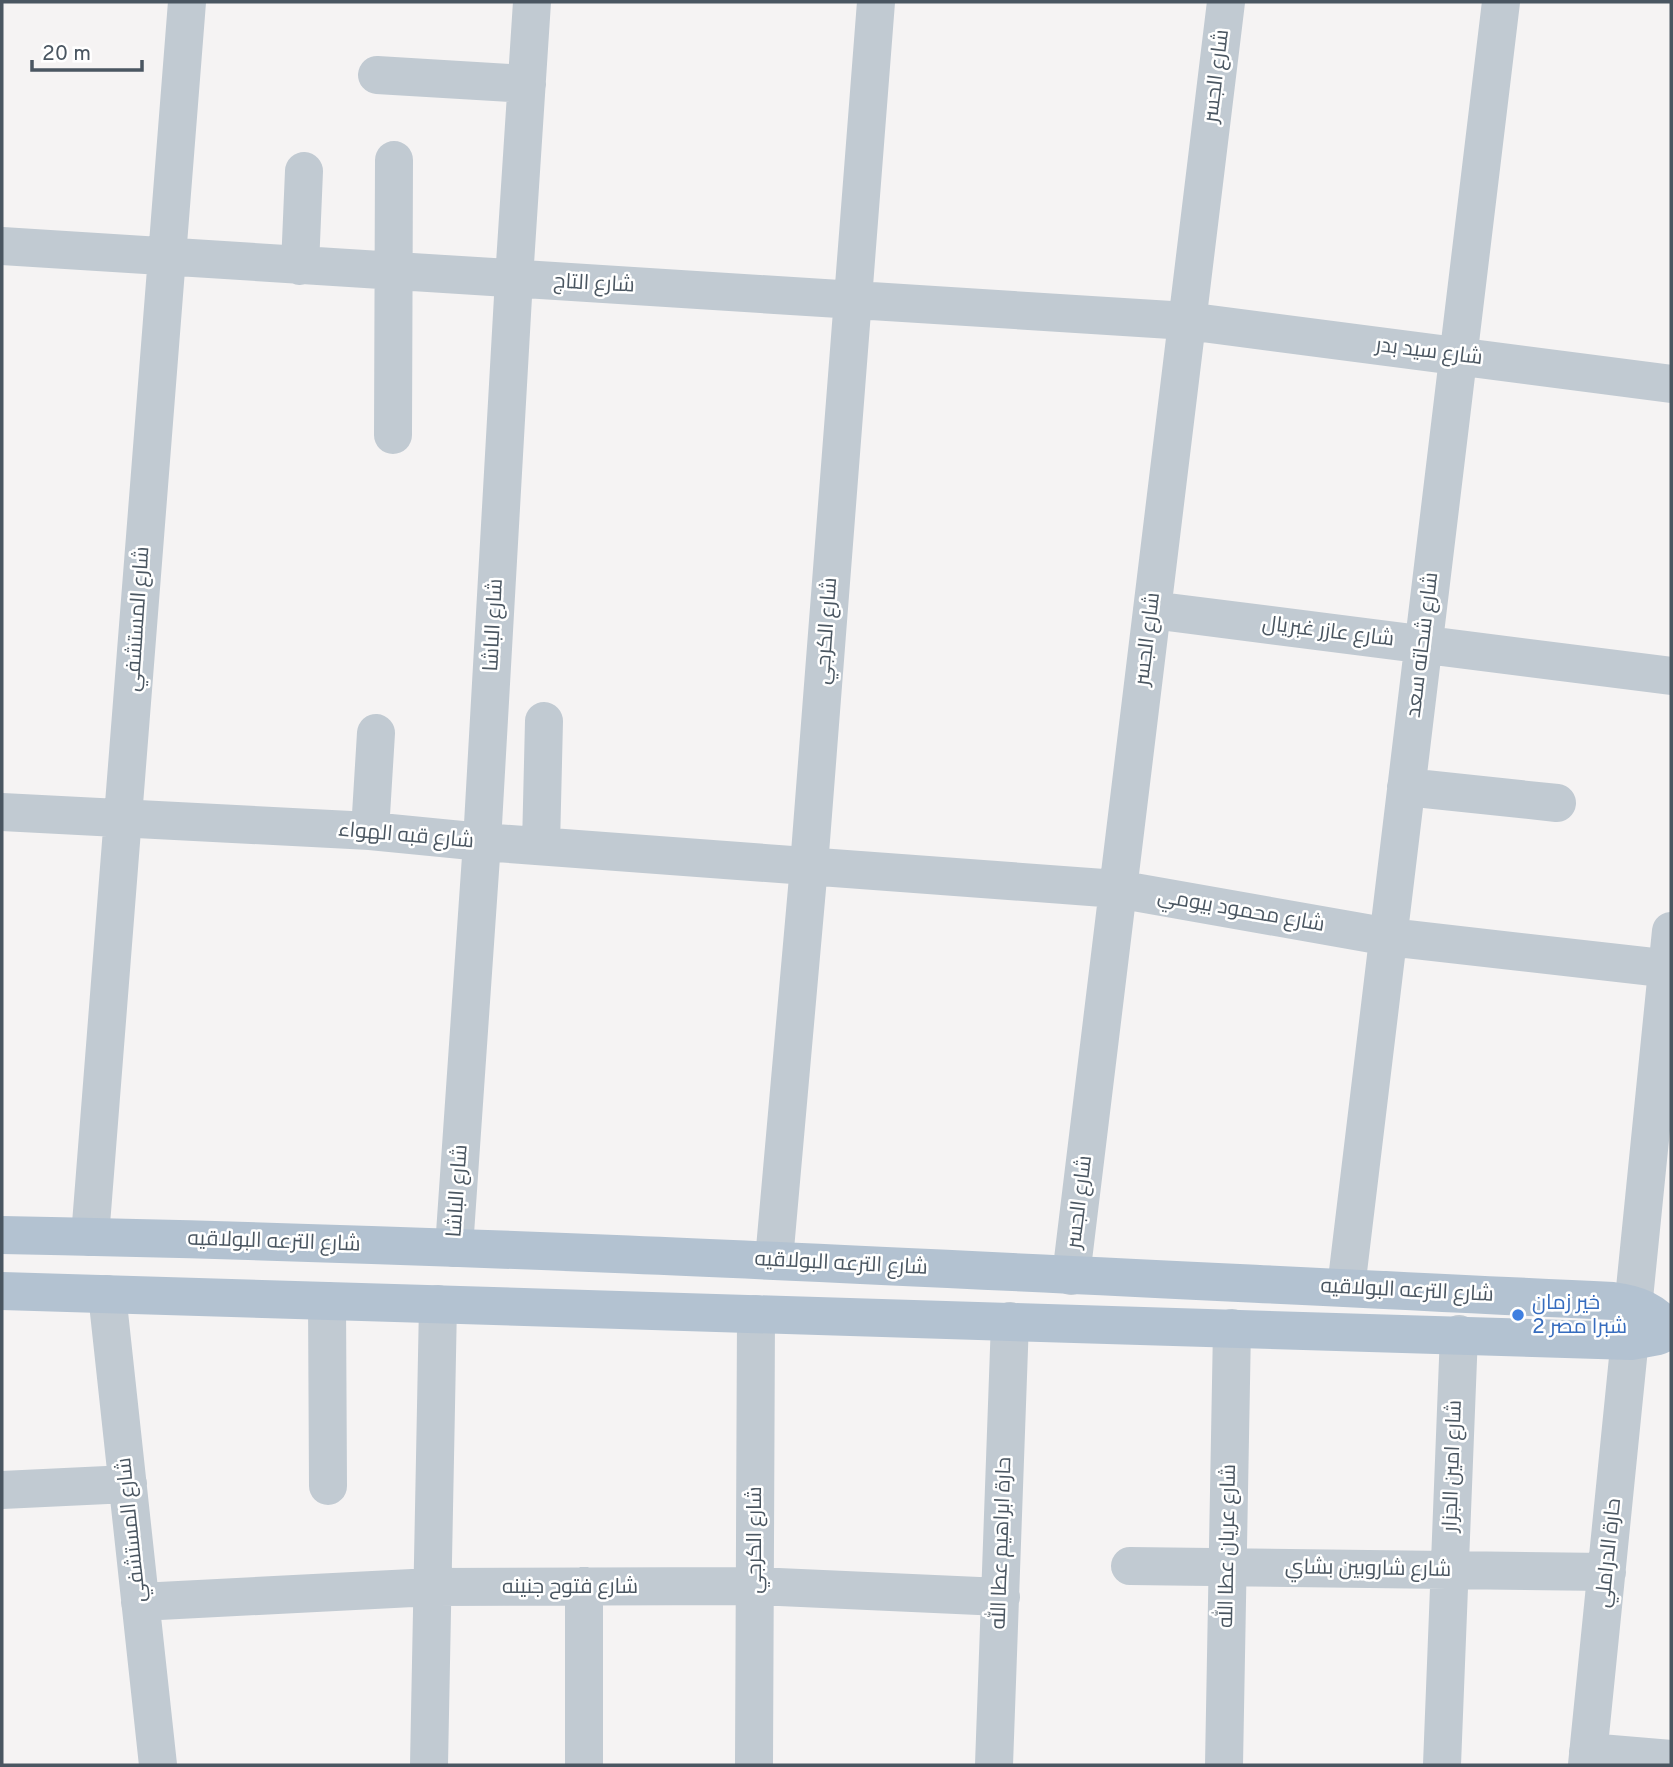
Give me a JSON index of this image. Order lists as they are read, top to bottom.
{
  "streets": {
    "main road": ["شارع الترعه البولاقيه"],
    "street": [
      "شارع الجسر",
      "شارع التاج",
      "شارع سيد بدر",
      "شارع المستشفي",
      "شارع الباشا",
      "شارع الكرجي",
      "شارع عازر غبريال",
      "شارع شحاته سعد",
      "شارع قبه الهواء",
      "شارع محمود بيومي",
      "شارع امين الجزار",
      "حارة ابراهيم عطا الله",
      "شارع عريان عطا الله",
      "حارة الدراملي",
      "شارع شاروبين بشاي",
      "شارع فتوح جنينه"
    ]
  },
  "crossings": [
    ["شارع الجسر", "شارع التاج"],
    ["شارع الجسر", "شارع سيد بدر"],
    ["شارع الجسر", "شارع عازر غبريال"],
    ["شارع الجسر", "شارع محمود بيومي"],
    ["شارع الجسر", "شارع الترعه البولاقيه"],
    ["شارع التاج", "شارع سيد بدر"],
    ["شارع التاج", "شارع المستشفي"],
    ["شارع التاج", "شارع الباشا"],
    ["شارع التاج", "شارع الكرجي"],
    ["شارع سيد بدر", "شارع شحاته سعد"],
    ["شارع المستشفي", "شارع قبه الهواء"],
    ["شارع المستشفي", "شارع الترعه البولاقيه"],
    ["شارع المستشفي", "شارع فتوح جنينه"],
    ["شارع الباشا", "شارع قبه الهواء"],
    ["شارع الباشا", "شارع الترعه البولاقيه"],
    ["شارع الكرجي", "شارع قبه الهواء"],
    ["شارع الكرجي", "شارع محمود بيومي"],
    ["شارع الكرجي", "شارع الترعه البولاقيه"],
    ["شارع الكرجي", "شارع فتوح جنينه"],
    ["شارع عازر غبريال", "شارع شحاته سعد"],
    ["شارع شحاته سعد", "شارع محمود بيومي"],
    ["شارع شحاته سعد", "شارع الترعه البولاقيه"],
    ["شارع قبه الهواء", "شارع محمود بيومي"],
    ["شارع محمود بيومي", "حارة الدراملي"],
    ["شارع الترعه البولاقيه", "شارع امين الجزار"],
    ["شارع الترعه البولاقيه", "حارة ابراهيم عطا الله"],
    ["شارع الترعه البولاقيه", "شارع عريان عطا الله"],
    ["شارع الترعه البولاقيه", "حارة الدراملي"],
    ["شارع امين الجزار", "شارع شاروبين بشاي"],
    ["حارة ابراهيم عطا الله", "شارع فتوح جنينه"],
    ["شارع عريان عطا الله", "شارع شاروبين بشاي"],
    ["حارة الدراملي", "شارع شاروبين بشاي"]
  ],
  "places": ["خير زمان شبرا مصر 2"],
  "scale_bar": "20 m"
}
